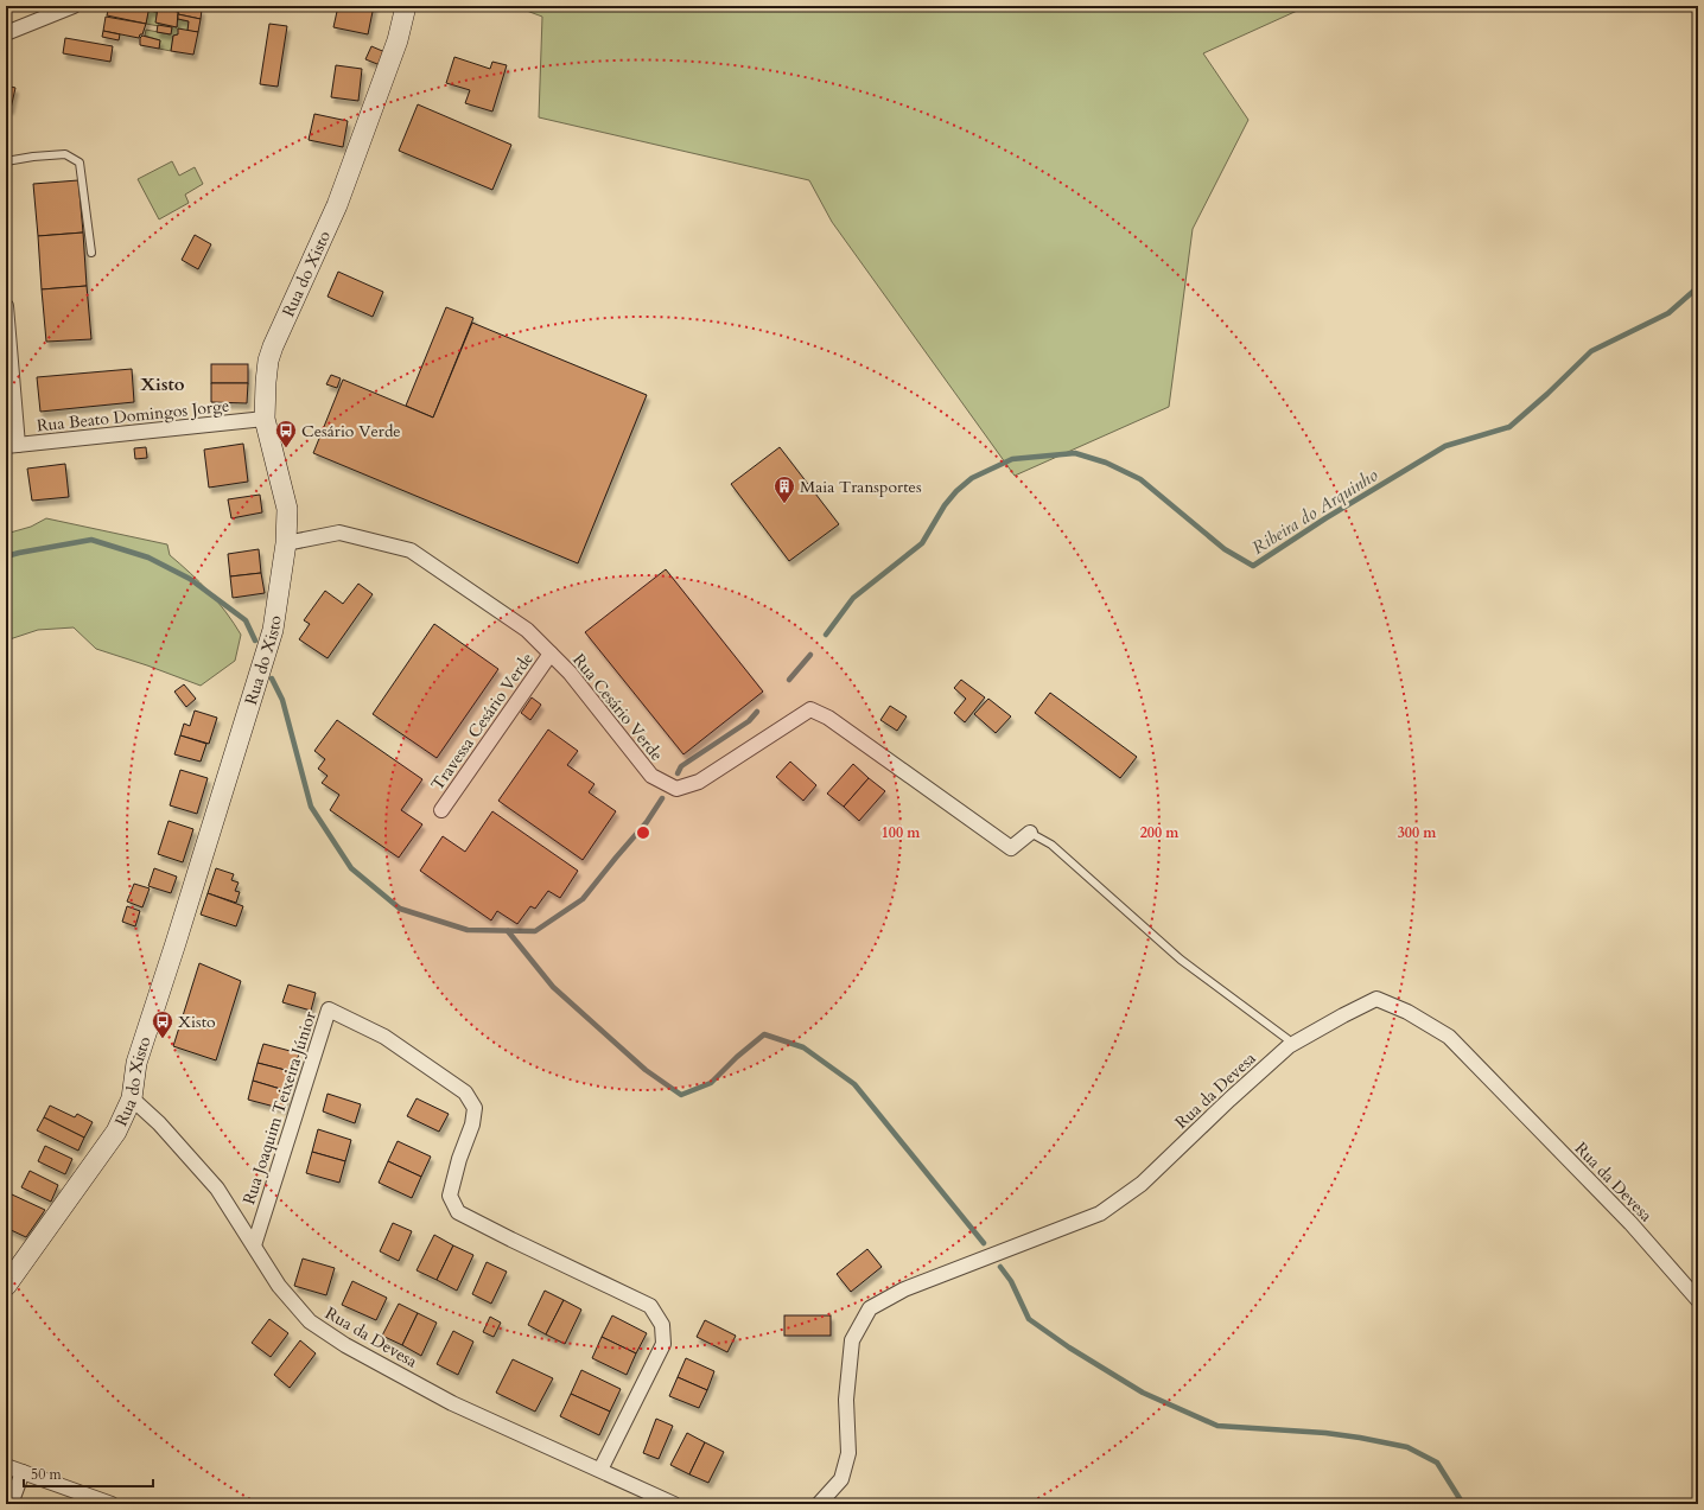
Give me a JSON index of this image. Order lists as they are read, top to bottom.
{
  "streets": {
    "street": [
      "Rua do Xisto",
      "Rua Beato Domingos Jorge",
      "Rua Cesário Verde",
      "Travessa Cesário Verde",
      "Rua da Devesa",
      "Rua Joaquim Teixeira Júnior"
    ]
  },
  "crossings": [
    ["Rua do Xisto", "Rua Beato Domingos Jorge"],
    ["Rua do Xisto", "Rua Cesário Verde"],
    ["Rua do Xisto", "Rua da Devesa"],
    ["Rua Cesário Verde", "Travessa Cesário Verde"],
    ["Rua da Devesa", "Rua Joaquim Teixeira Júnior"]
  ],
  "districts": ["Xisto"],
  "water": ["Ribeira do Arquinho"],
  "places": {
    "bus stop": ["Cesário Verde", "Xisto"],
    "building": ["Maia Transportes"]
  },
  "scale_bar": "50 m",
  "rings": ["100 m", "200 m", "300 m"]
}
